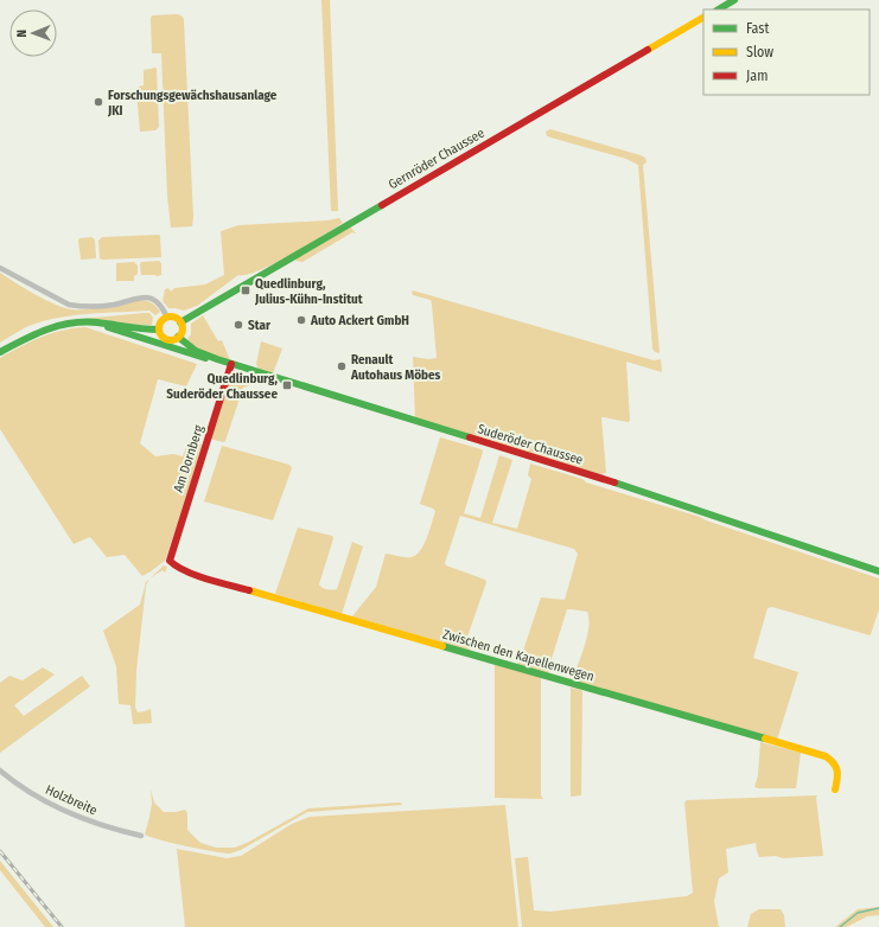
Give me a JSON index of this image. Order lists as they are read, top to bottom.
{
  "streets": {
    "street": [
      "Gernröder Chaussee",
      "Suderöder Chaussee",
      "Am Dornberg",
      "Zwischen den Kapellenwegen",
      "Holzbreite"
    ]
  },
  "crossings": [
    ["Gernröder Chaussee", "Suderöder Chaussee"],
    ["Suderöder Chaussee", "Am Dornberg"],
    ["Am Dornberg", "Zwischen den Kapellenwegen"]
  ],
  "places": {
    "other": [
      "Forschungsgewächshausanlage JKI",
      "Auto Ackert GmbH",
      "Star",
      "Renault Autohaus Möbes"
    ],
    "transit": ["Quedlinburg, Julius-Kühn-Institut", "Quedlinburg, Suderöder Chaussee"]
  },
  "legend": ["Fast", "Slow", "Jam"],
  "north": "left"
}
